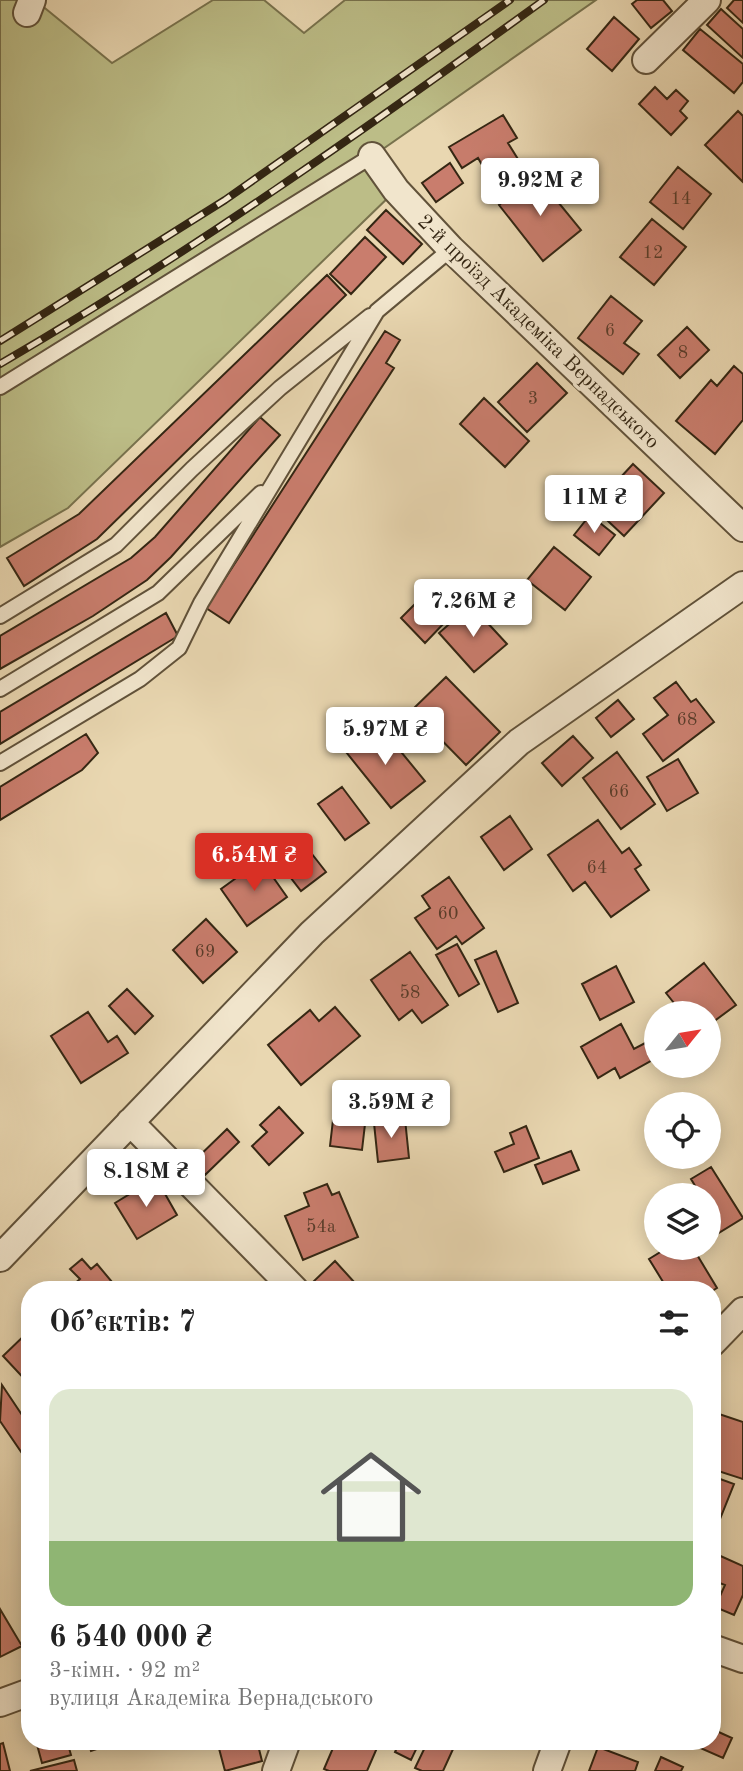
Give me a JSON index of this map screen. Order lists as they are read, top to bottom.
{
  "streets": {
    "street": ["2-й проїзд Академіка Вернадського"]
  },
  "house_numbers": [
    "14",
    "12",
    "6",
    "8",
    "3",
    "68",
    "66",
    "64",
    "60",
    "69",
    "58",
    "54а"
  ],
  "north": "top right",
  "page": {
    "price": [
      "9.92M ₴",
      "11M ₴",
      "7.26M ₴",
      "5.97M ₴",
      "6.54M ₴",
      "3.59M ₴",
      "8.18M ₴"
    ],
    "heading": "Об’єктів: 7",
    "list": [
      {
        "name": "6 540 000 ₴",
        "note": "3-кімн. · 92 m² · вулиця Академіка Вернадського"
      }
    ]
  }
}
